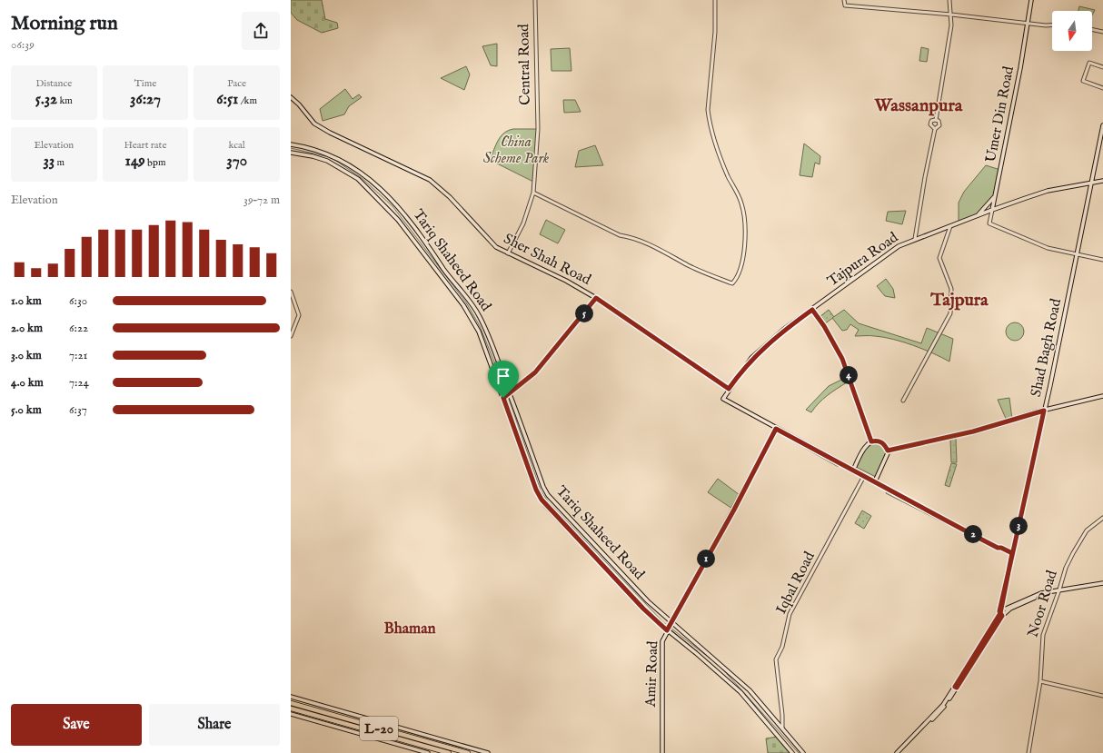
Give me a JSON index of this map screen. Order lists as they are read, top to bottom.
{
  "streets": {
    "highway": ["L-20"],
    "main road": [
      "Umer Din Road",
      "Sher Shah Road",
      "Tajpura Road",
      "Tariq Shaheed Road",
      "Shad Bagh Road",
      "Amir Road"
    ],
    "street": ["Central Road", "Iqbal Road", "Noor Road"]
  },
  "crossings": [
    ["Central Road", "Sher Shah Road"],
    ["Umer Din Road", "Tajpura Road"],
    ["Sher Shah Road", "Tajpura Road"],
    ["Tajpura Road", "Shad Bagh Road"],
    ["Tajpura Road", "Amir Road"],
    ["Tariq Shaheed Road", "Iqbal Road"],
    ["Tariq Shaheed Road", "Amir Road"]
  ],
  "districts": ["Wassanpura", "Tajpura", "Bhaman"],
  "parks": ["China Scheme Park"],
  "north": "bottom",
  "page": {
    "heading": ["Morning run", "06:39"],
    "stats": [
      ["Distance", "5.32 km"],
      ["Time", "36:27"],
      ["Pace", "6:51 /km"],
      ["Elevation", "33 m"],
      ["Heart rate", "149 bpm"],
      ["kcal", "370"]
    ],
    "chart": ["Elevation", "39–72 m"],
    "list": [
      {
        "name": "1.0 km",
        "note": "6:30"
      },
      {
        "name": "2.0 km",
        "note": "6:22"
      },
      {
        "name": "3.0 km",
        "note": "7:21"
      },
      {
        "name": "4.0 km",
        "note": "7:24"
      },
      {
        "name": "5.0 km",
        "note": "6:37"
      }
    ],
    "pins": [
      "5",
      "4",
      "3",
      "2",
      "1"
    ],
    "buttons": ["Save", "Share"]
  }
}
